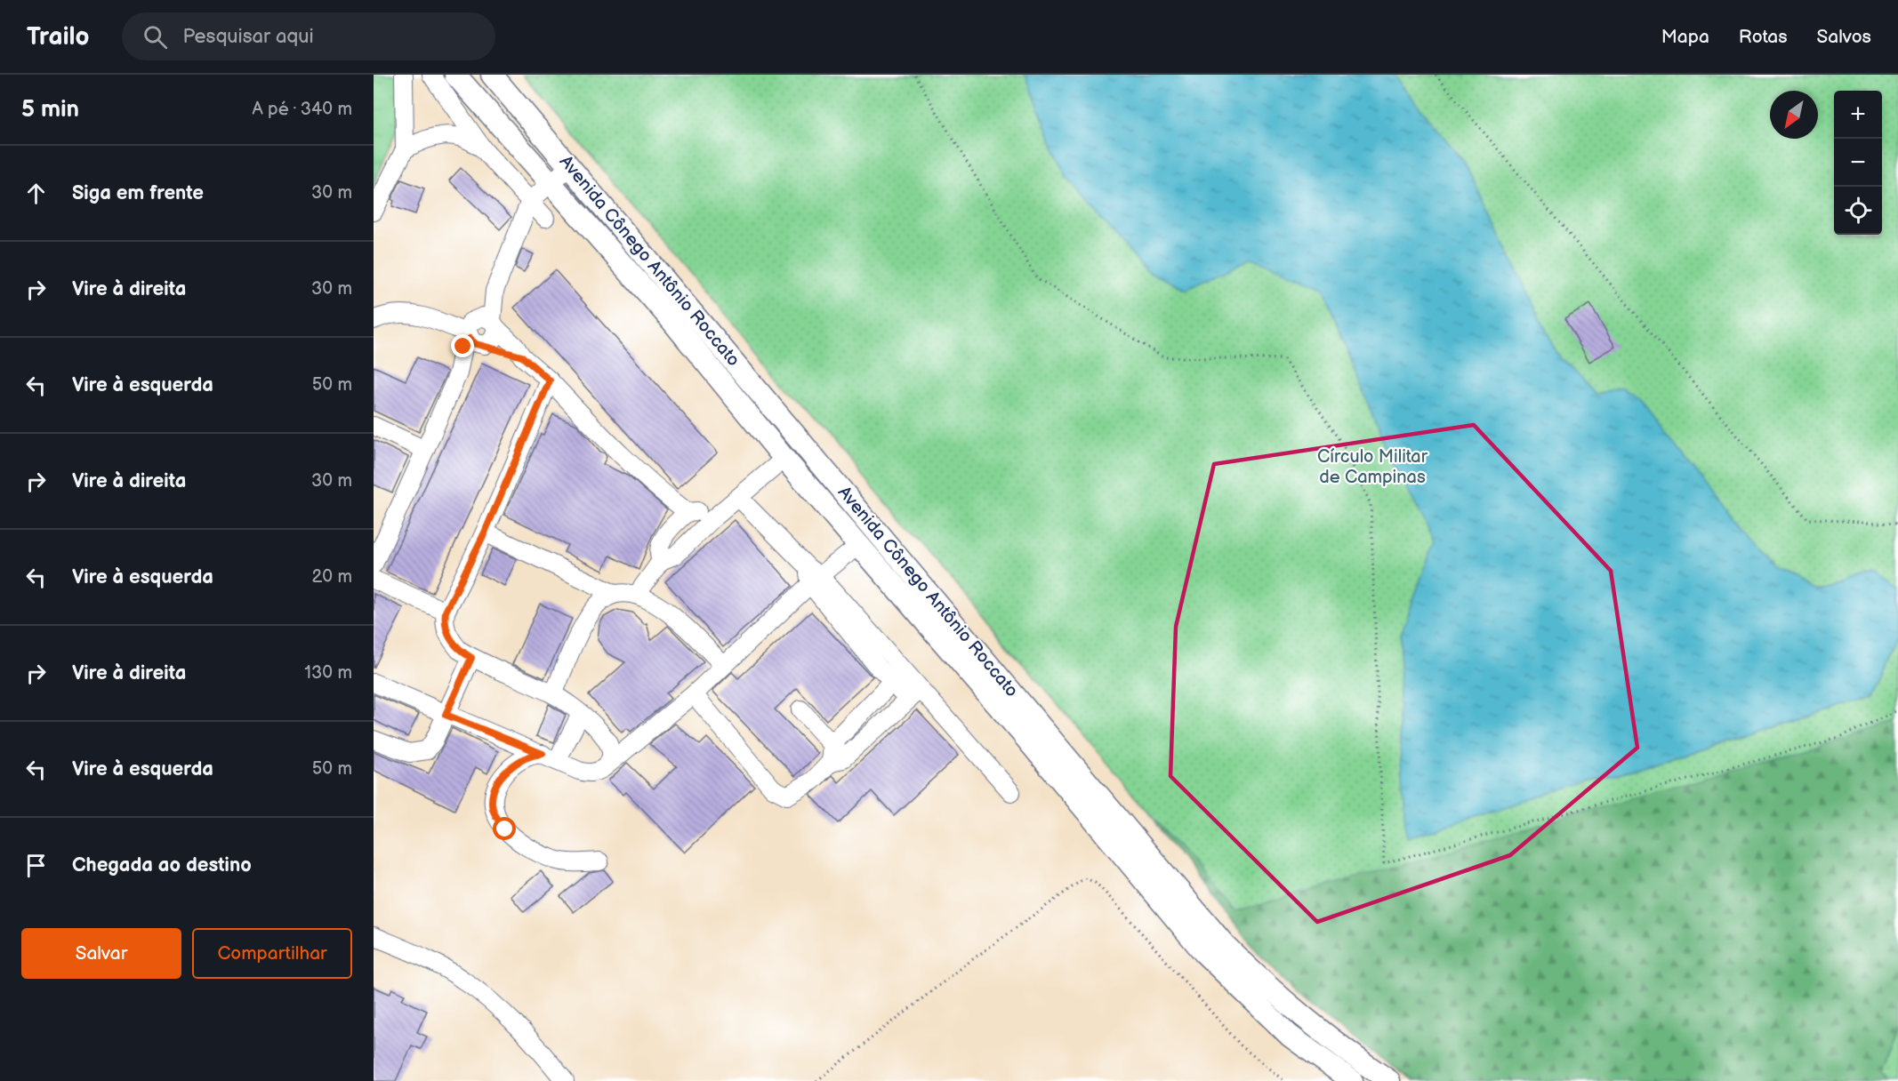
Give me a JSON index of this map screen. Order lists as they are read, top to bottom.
{
  "streets": {
    "main road": ["Avenida Cônego Antônio Roccato"]
  },
  "parks": ["Círculo Militar de Campinas"],
  "north": "bottom left",
  "page": {
    "header": "Trailo",
    "search": "Pesquisar aqui",
    "nav": ["Mapa", "Rotas", "Salvos"],
    "heading": ["5 min", "A pé · 340 m"],
    "map_buttons": ["+", "−"],
    "list": [
      ["Siga em frente", "30 m"],
      ["Vire à direita", "30 m"],
      ["Vire à esquerda", "50 m"],
      ["Vire à direita", "30 m"],
      ["Vire à esquerda", "20 m"],
      ["Vire à direita", "130 m"],
      ["Vire à esquerda", "50 m"],
      "Chegada ao destino"
    ],
    "buttons": ["Salvar", "Compartilhar"]
  }
}
